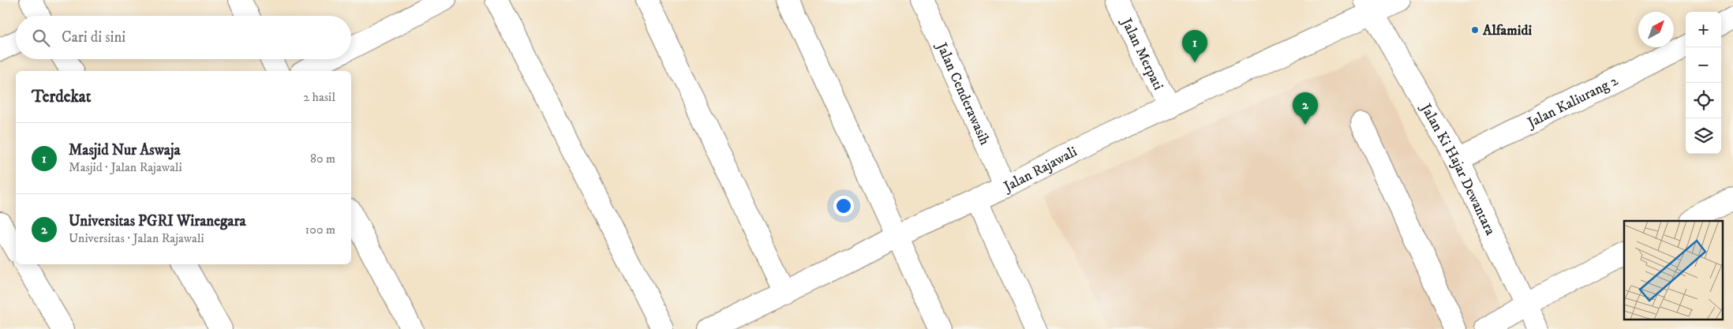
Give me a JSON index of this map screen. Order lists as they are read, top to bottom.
{
  "streets": {
    "street": [
      "Jalan Merpati",
      "Jalan Cenderawasih",
      "Jalan Kaliurang 2",
      "Jalan Rajawali",
      "Jalan Ki Hajar Dewantara"
    ]
  },
  "crossings": [
    ["Jalan Merpati", "Jalan Rajawali"],
    ["Jalan Cenderawasih", "Jalan Rajawali"],
    ["Jalan Kaliurang 2", "Jalan Ki Hajar Dewantara"],
    ["Jalan Rajawali", "Jalan Ki Hajar Dewantara"]
  ],
  "places": ["Alfamidi"],
  "north": "top right",
  "page": {
    "map_buttons": ["+", "−"],
    "search": "Cari di sini",
    "pins": ["1", "2"],
    "heading": ["Terdekat", "2 hasil"],
    "list": [
      {
        "mark": "1",
        "name": "Masjid Nur Aswaja",
        "note": "Masjid · Jalan Rajawali",
        "value": "80 m"
      },
      {
        "mark": "2",
        "name": "Universitas PGRI Wiranegara",
        "note": "Universitas · Jalan Rajawali",
        "value": "100 m"
      }
    ]
  }
}
